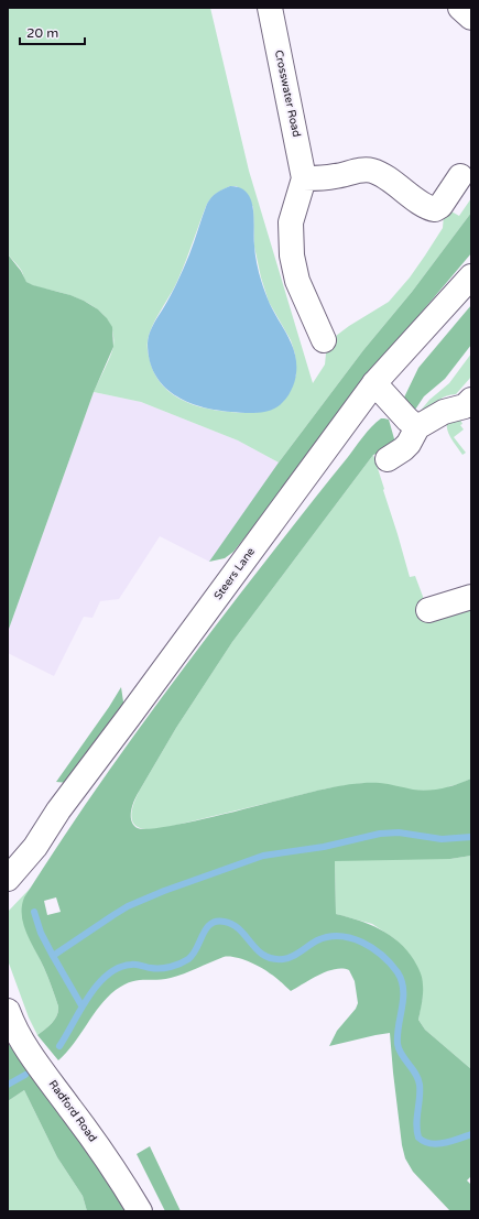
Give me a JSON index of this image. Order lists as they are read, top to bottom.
{
  "streets": {
    "street": ["Crosswater Road", "Steers Lane", "Radford Road"]
  },
  "scale_bar": "20 m"
}
